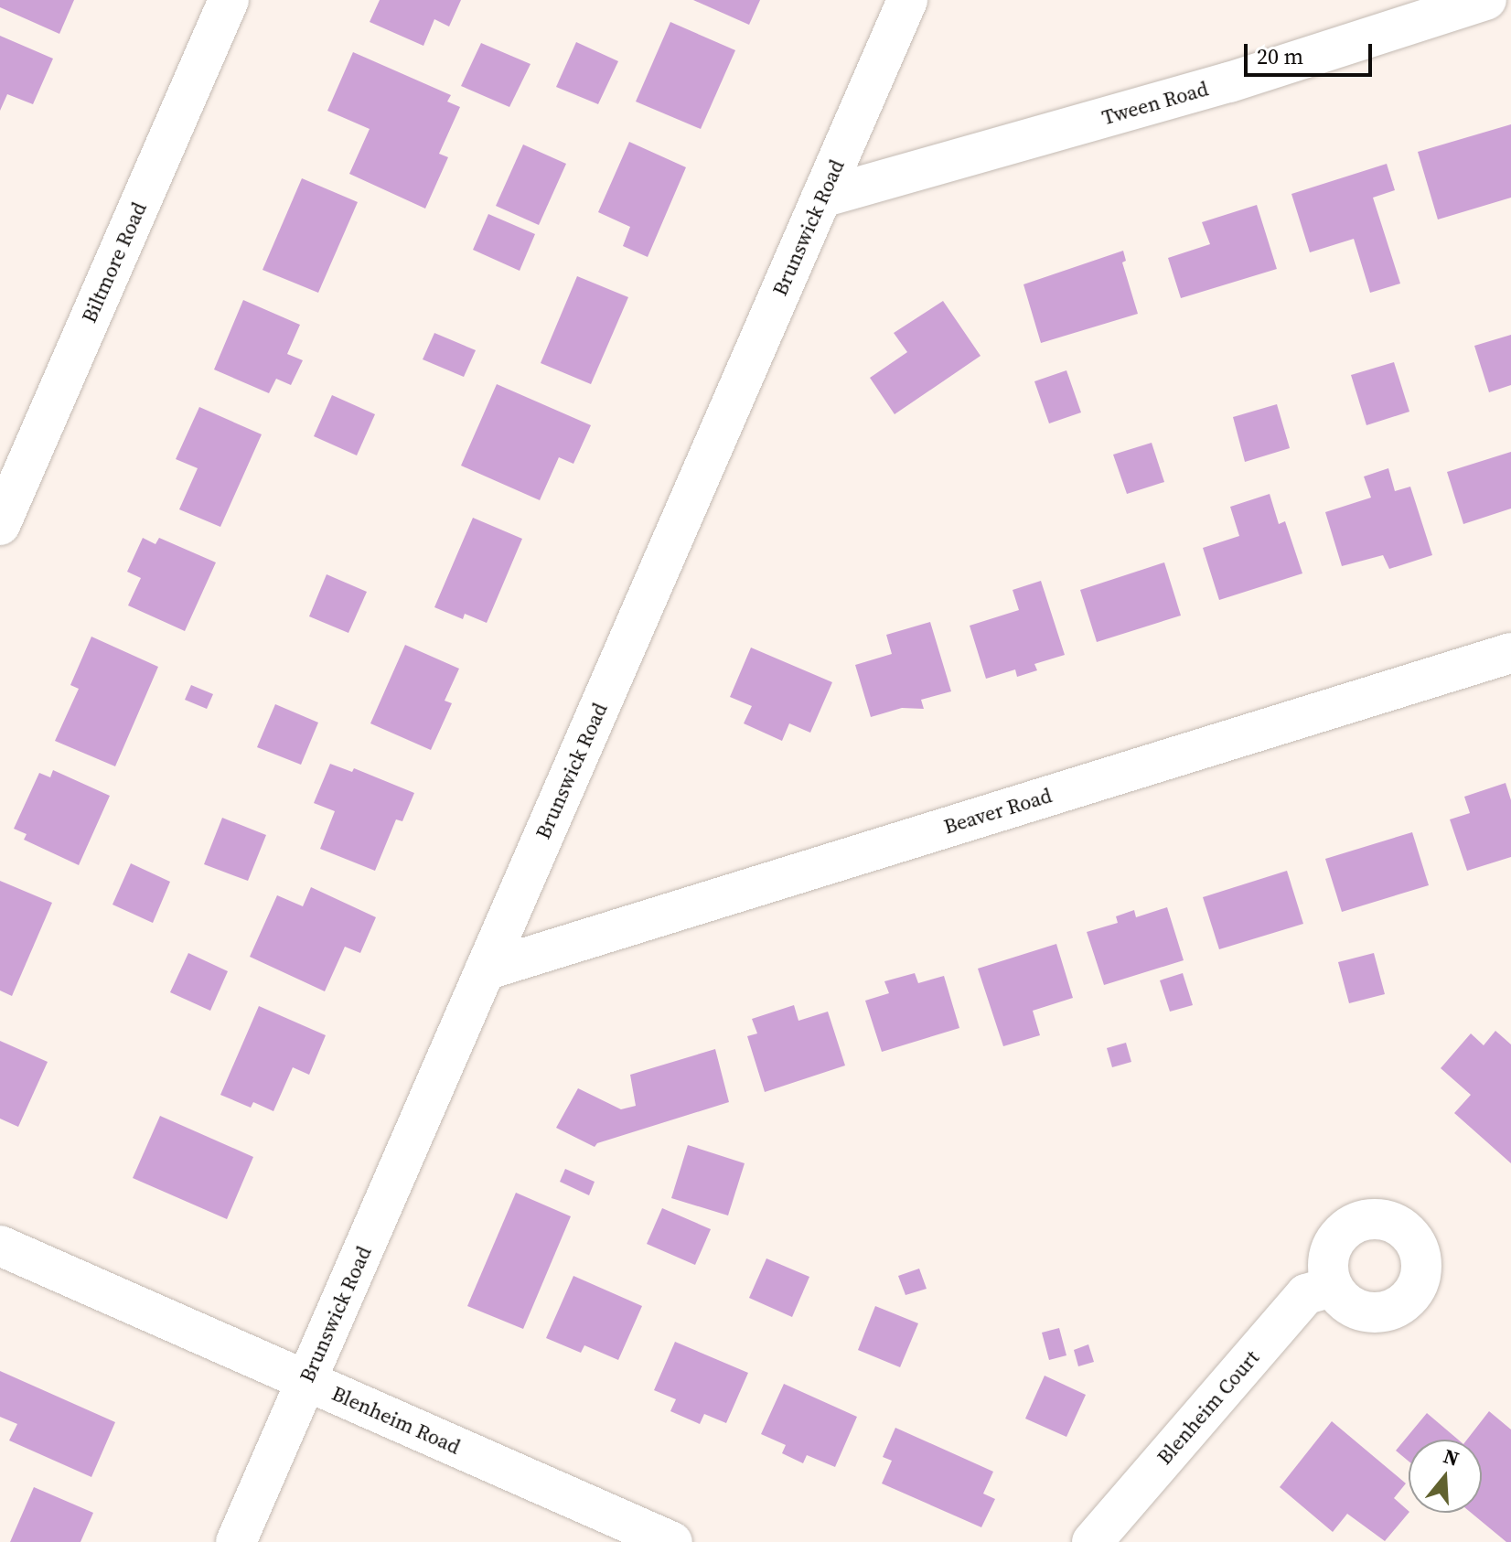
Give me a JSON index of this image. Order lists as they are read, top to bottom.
{
  "streets": {
    "street": [
      "Tween Road",
      "Brunswick Road",
      "Biltmore Road",
      "Beaver Road",
      "Blenheim Court",
      "Blenheim Road"
    ]
  },
  "crossings": [
    ["Tween Road", "Brunswick Road"],
    ["Brunswick Road", "Beaver Road"],
    ["Brunswick Road", "Blenheim Road"]
  ],
  "scale_bar": "20 m",
  "north": "top"
}
